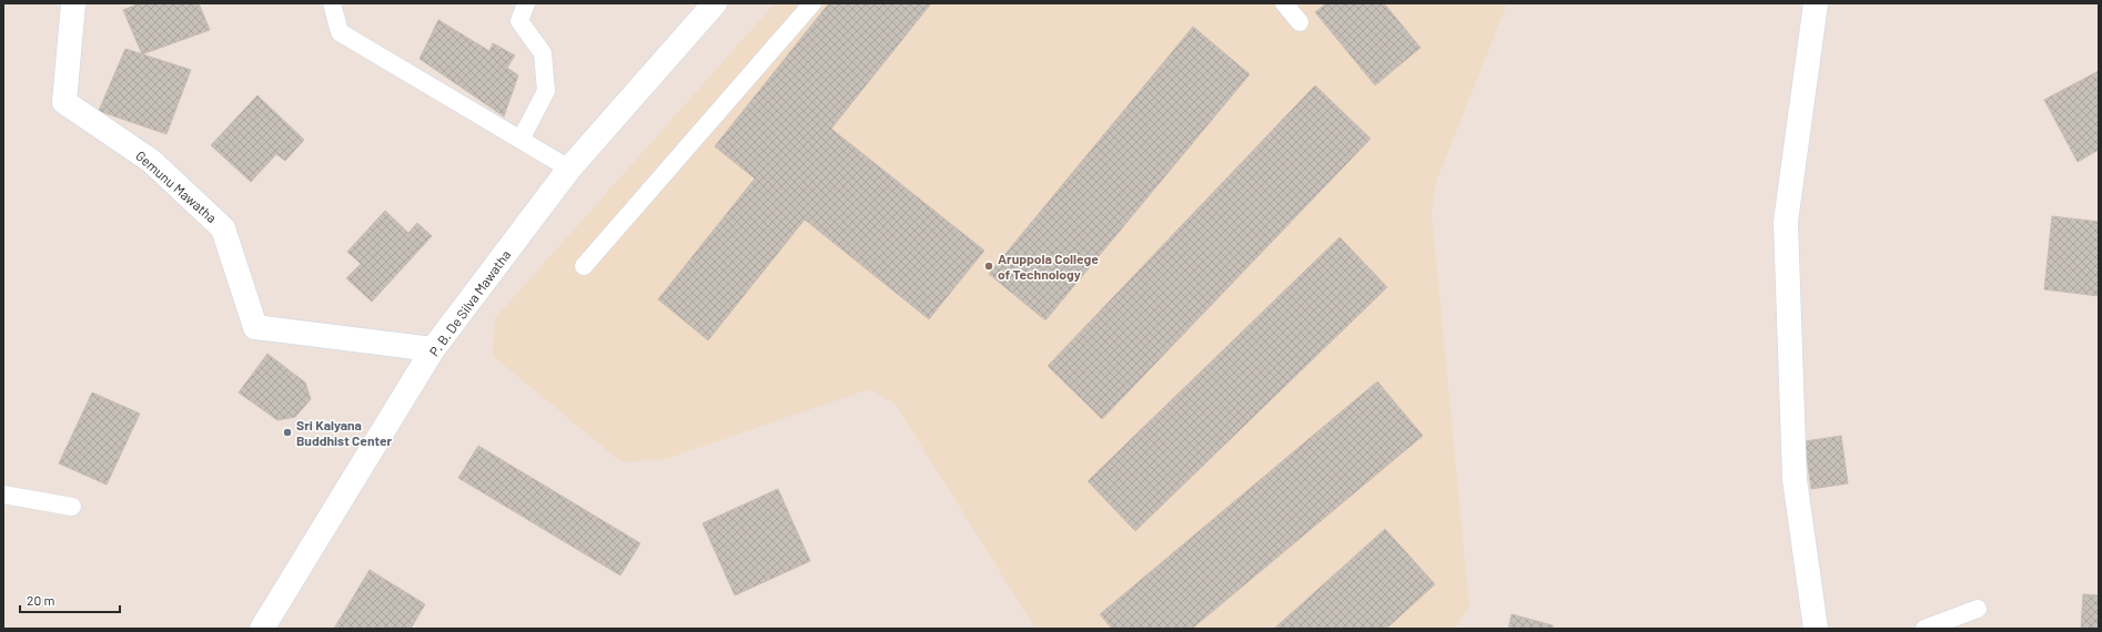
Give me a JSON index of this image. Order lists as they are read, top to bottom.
{
  "streets": {
    "street": ["Gemunu Mawatha", "P. B. De Silva Mawatha"]
  },
  "crossings": [
    ["Gemunu Mawatha", "P. B. De Silva Mawatha"]
  ],
  "places": ["Aruppola College of Technology", "Sri Kalyana Buddhist Center"],
  "scale_bar": "20 m"
}
